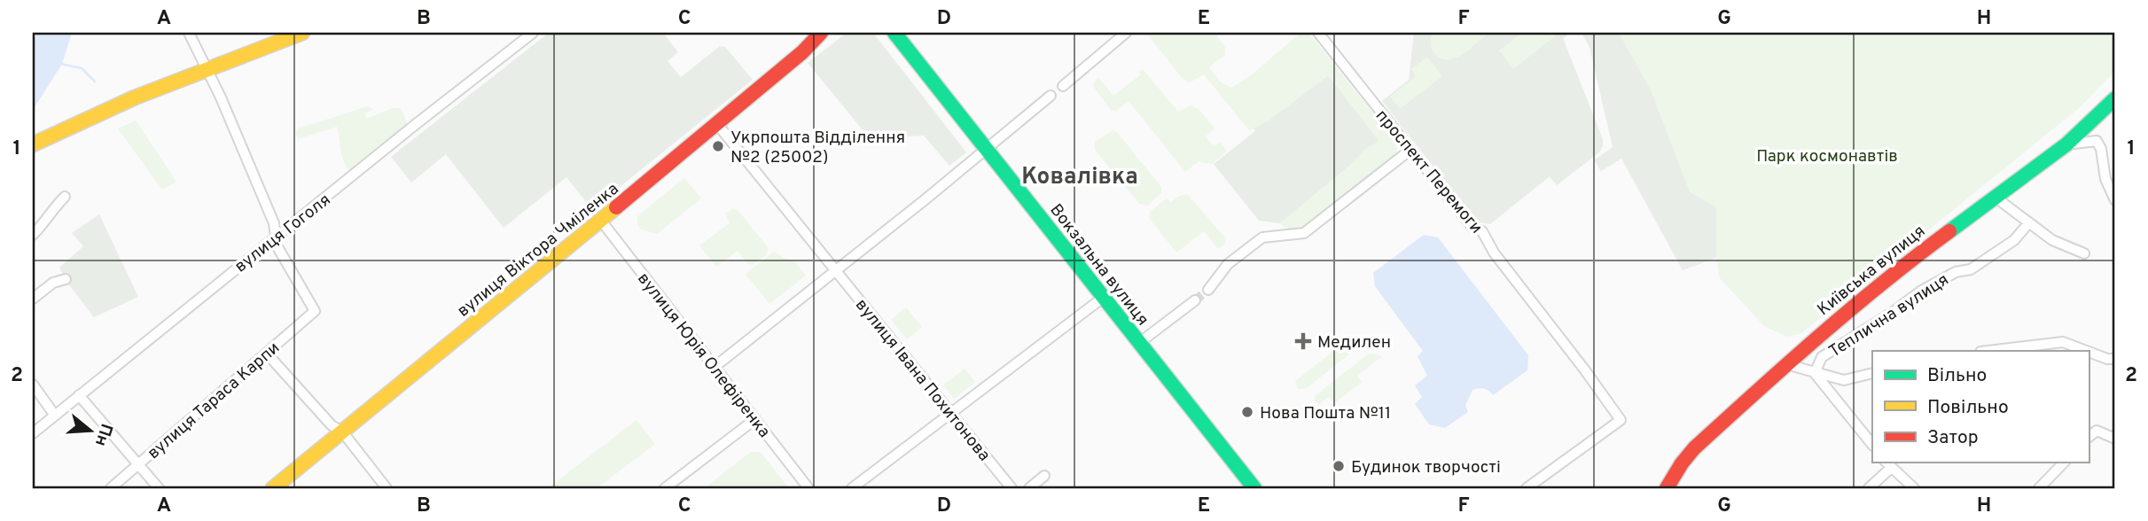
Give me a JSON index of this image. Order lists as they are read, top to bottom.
{
  "streets": {
    "street": [
      "проспект Перемоги",
      "вулиця Гоголя",
      "вулиця Віктора Чміленка",
      "Вокзальна вулиця",
      "Київська вулиця",
      "Теплична вулиця",
      "вулиця Юрія Олефіренка",
      "вулиця Івана Похитонова",
      "вулиця Тараса Карпи"
    ]
  },
  "crossings": [
    ["вулиця Гоголя", "вулиця Тараса Карпи"],
    ["вулиця Віктора Чміленка", "вулиця Юрія Олефіренка"],
    ["вулиця Віктора Чміленка", "вулиця Івана Похитонова"]
  ],
  "districts": ["Ковалівка"],
  "parks": ["Парк космонавтів"],
  "places": {
    "other": ["Укрпошта Відділення №2 (25002)", "Нова Пошта №11", "Будинок творчості"],
    "health": ["Медилен"]
  },
  "legend": ["Вільно", "Повільно", "Затор"],
  "north": "right",
  "grid": {
    "columns": [
      "A",
      "B",
      "C",
      "D",
      "E",
      "F",
      "G",
      "H"
    ],
    "rows": ["1", "2"]
  }
}
